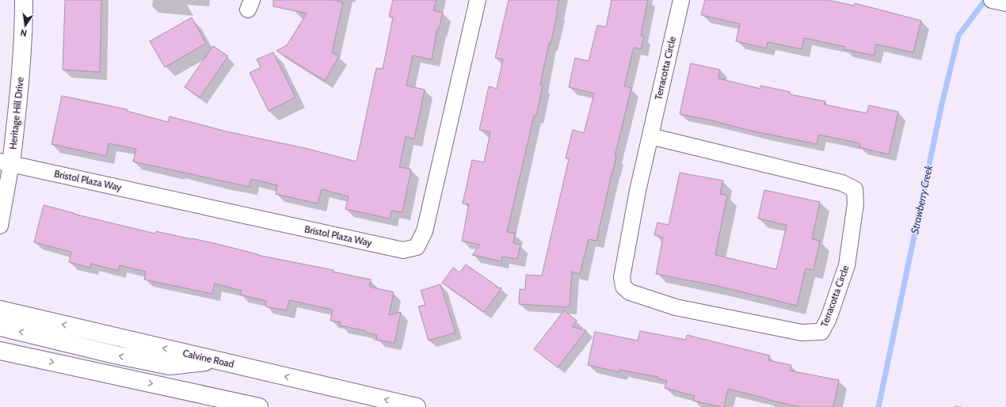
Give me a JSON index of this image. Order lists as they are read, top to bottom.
{
  "streets": {
    "main road": ["Heritage Hill Drive", "Calvine Road"],
    "street": ["Terracotta Circle", "Bristol Plaza Way"]
  },
  "crossings": [
    ["Heritage Hill Drive", "Bristol Plaza Way"]
  ],
  "water": ["Strawberry Creek"],
  "north": "bottom"
}
